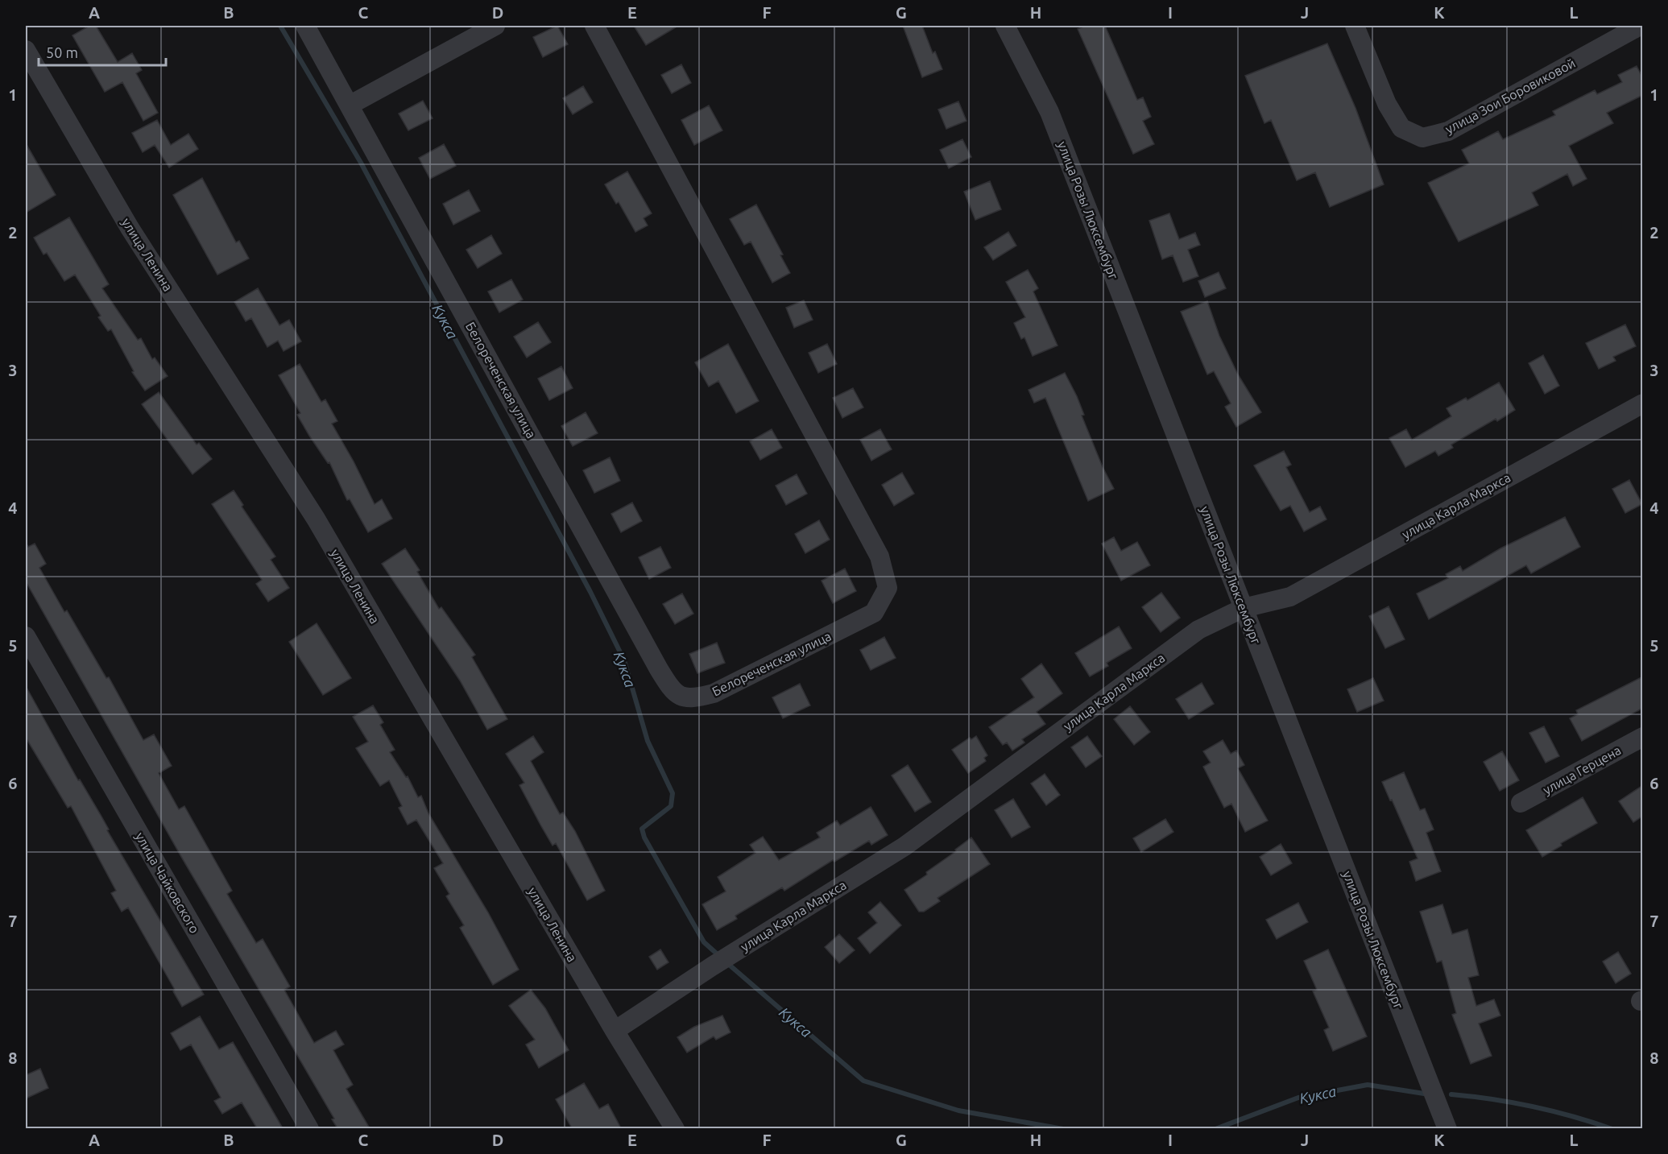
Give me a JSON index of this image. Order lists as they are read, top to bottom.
{
  "streets": {
    "street": [
      "улица Зои Боровиковой",
      "улица Розы Люксембург",
      "улица Ленина",
      "Белореченская улица",
      "улица Карла Маркса",
      "улица Герцена",
      "улица Чайковского"
    ]
  },
  "crossings": [
    ["улица Розы Люксембург", "улица Карла Маркса"],
    ["улица Ленина", "улица Карла Маркса"]
  ],
  "water": ["Кукса"],
  "scale_bar": "50 m",
  "grid": {
    "columns": [
      "A",
      "B",
      "C",
      "D",
      "E",
      "F",
      "G",
      "H",
      "I",
      "J",
      "K",
      "L"
    ],
    "rows": [
      "1",
      "2",
      "3",
      "4",
      "5",
      "6",
      "7",
      "8"
    ]
  }
}
